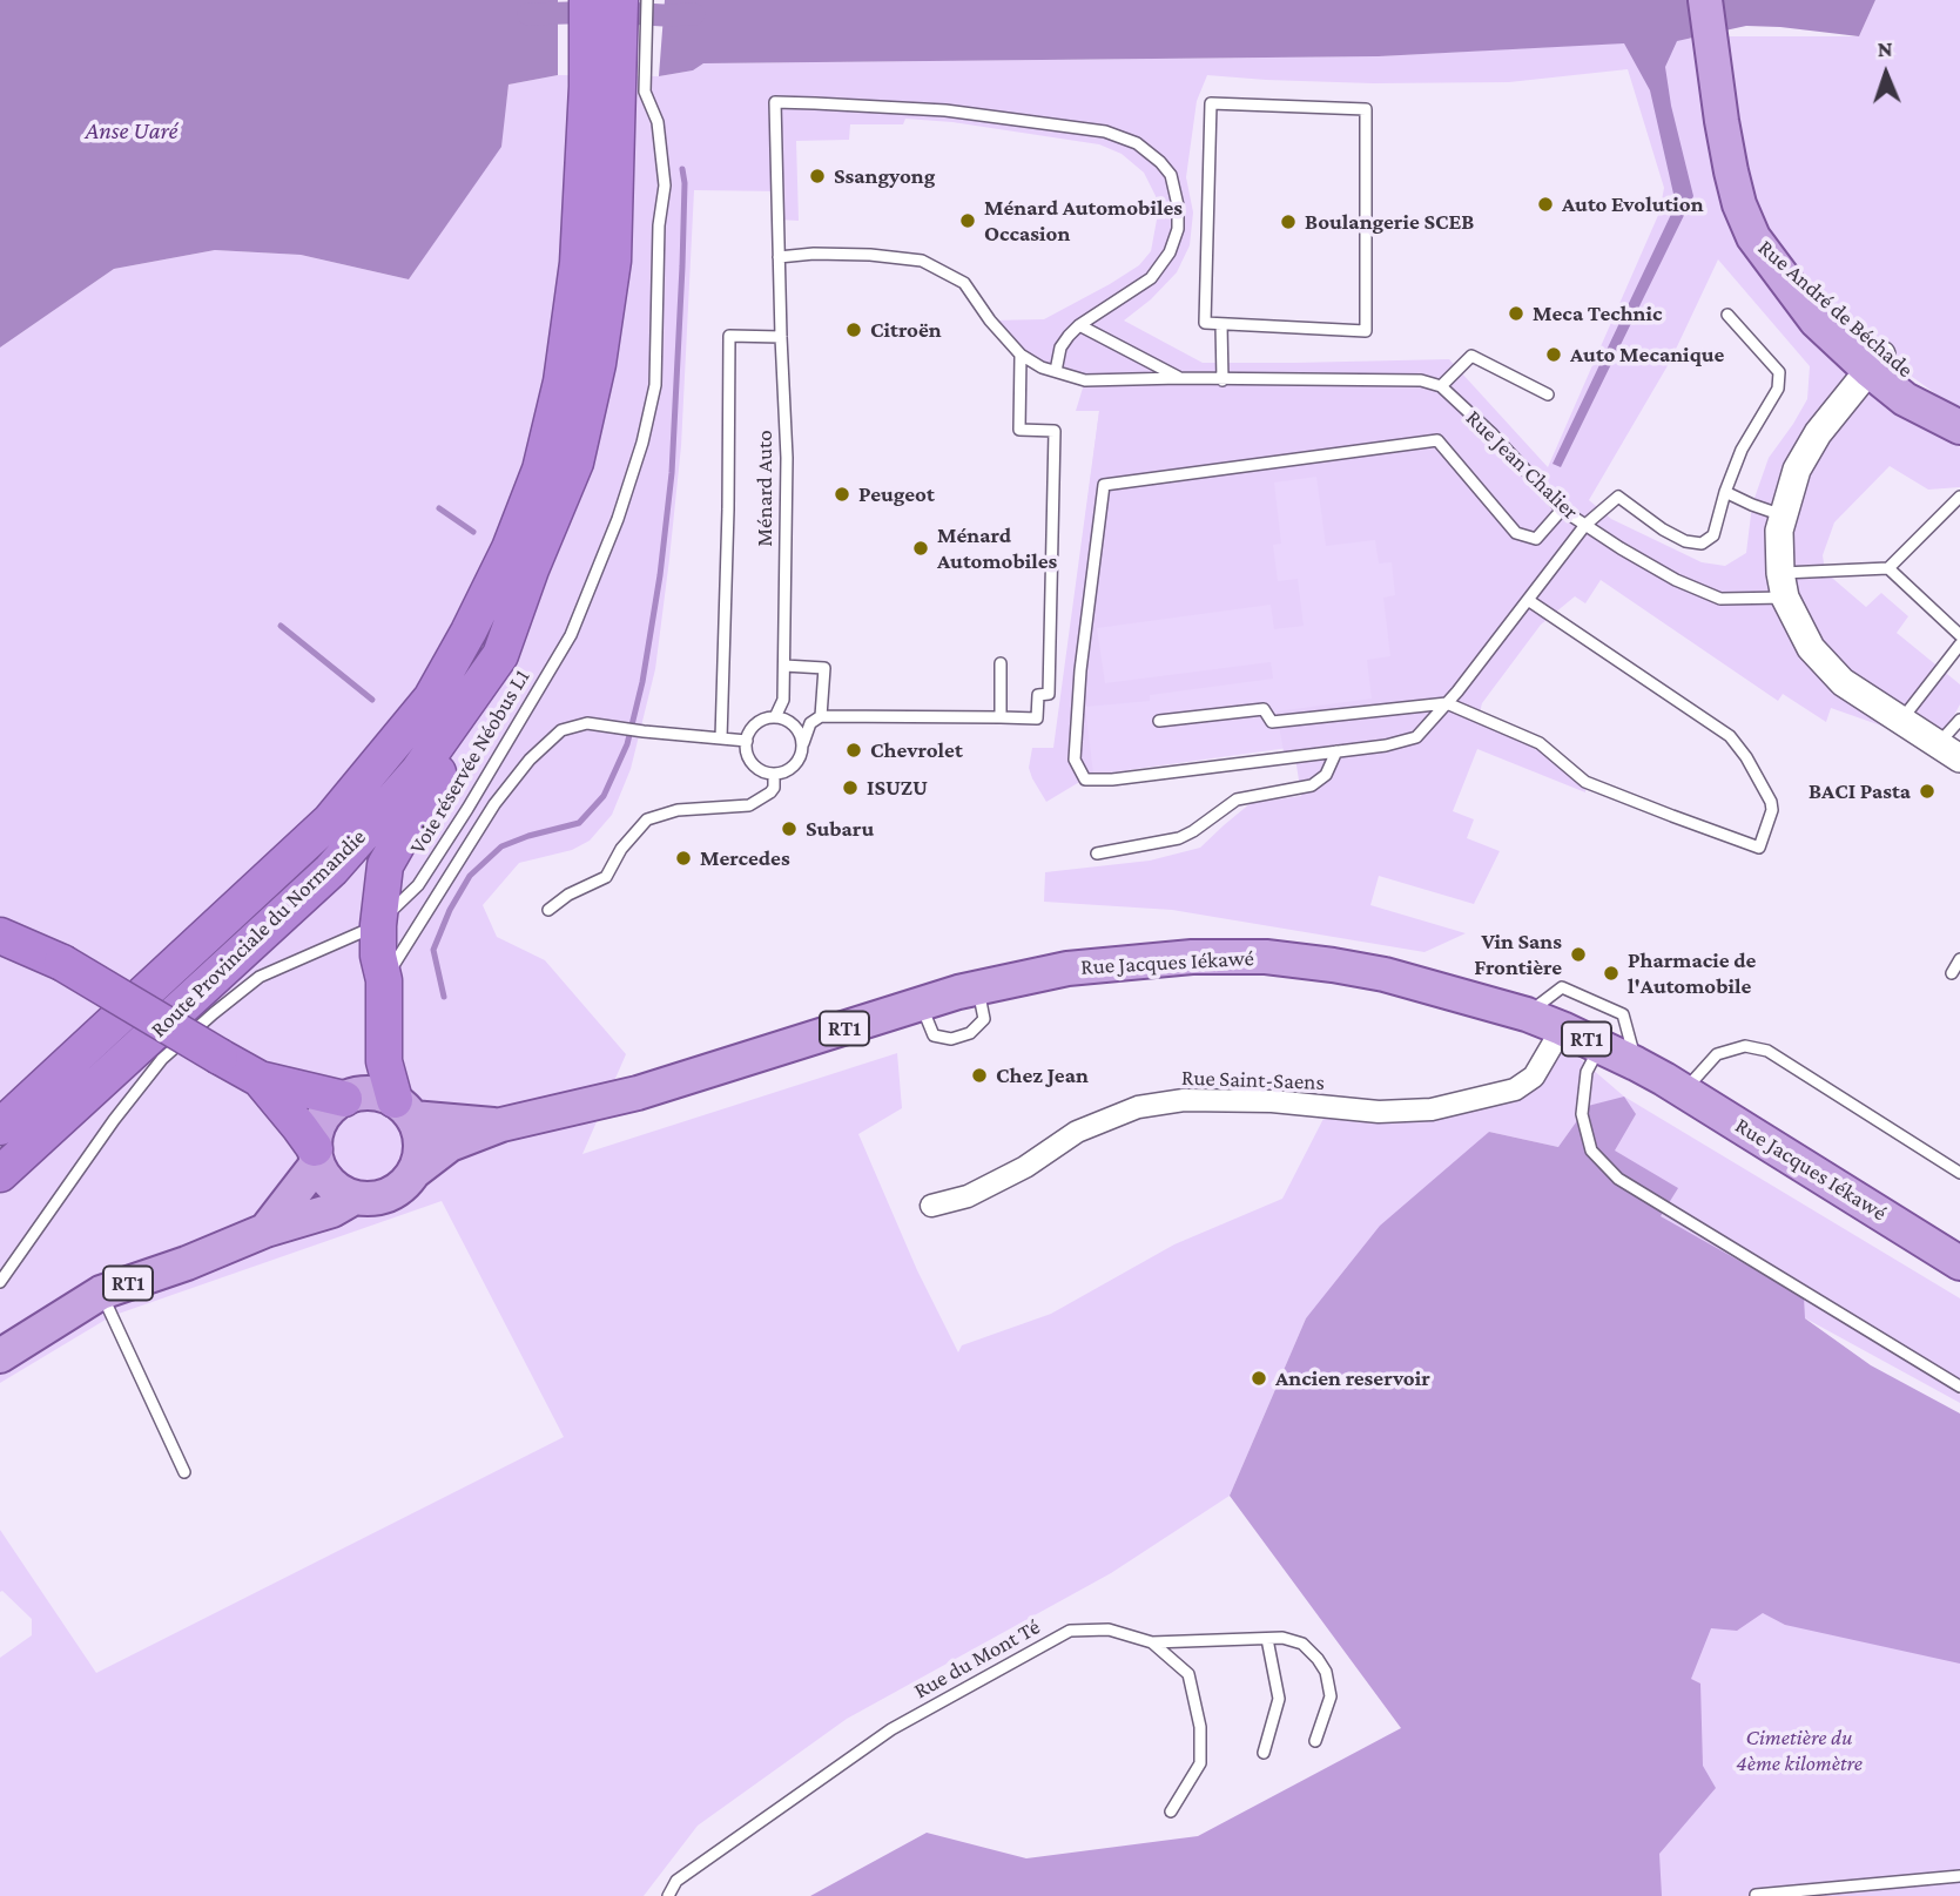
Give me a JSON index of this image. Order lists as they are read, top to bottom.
{
  "streets": {
    "highway": ["Route Provinciale du Normandie"],
    "main road": ["Rue André de Béchade", "Rue Jacques Iékawé", "RT1"],
    "street": ["Rue Saint-Saens"],
    "lane": [
      "Rue Jean Chalier",
      "Ménard Auto",
      "Voie réservée Néobus L1",
      "Rue du Mont Té"
    ]
  },
  "crossings": [
    ["Voie réservée Néobus L1", "Route Provinciale du Normandie"],
    ["Rue Jacques Iékawé", "RT1"],
    ["Rue Jacques Iékawé", "Rue Saint-Saens"]
  ],
  "water": ["Anse Uaré"],
  "parks": ["Cimetière du 4ème kilomètre"],
  "places": [
    "Ssangyong",
    "Auto Evolution",
    "Ménard Automobiles Occasion",
    "Boulangerie SCEB",
    "Meca Technic",
    "Citroën",
    "Auto Mecanique",
    "Peugeot",
    "Ménard Automobiles",
    "Chevrolet",
    "ISUZU",
    "BACI Pasta",
    "Subaru",
    "Mercedes",
    "Vin Sans Frontière",
    "Pharmacie de l'Automobile",
    "Chez Jean",
    "Ancien reservoir"
  ],
  "north": "top"
}
